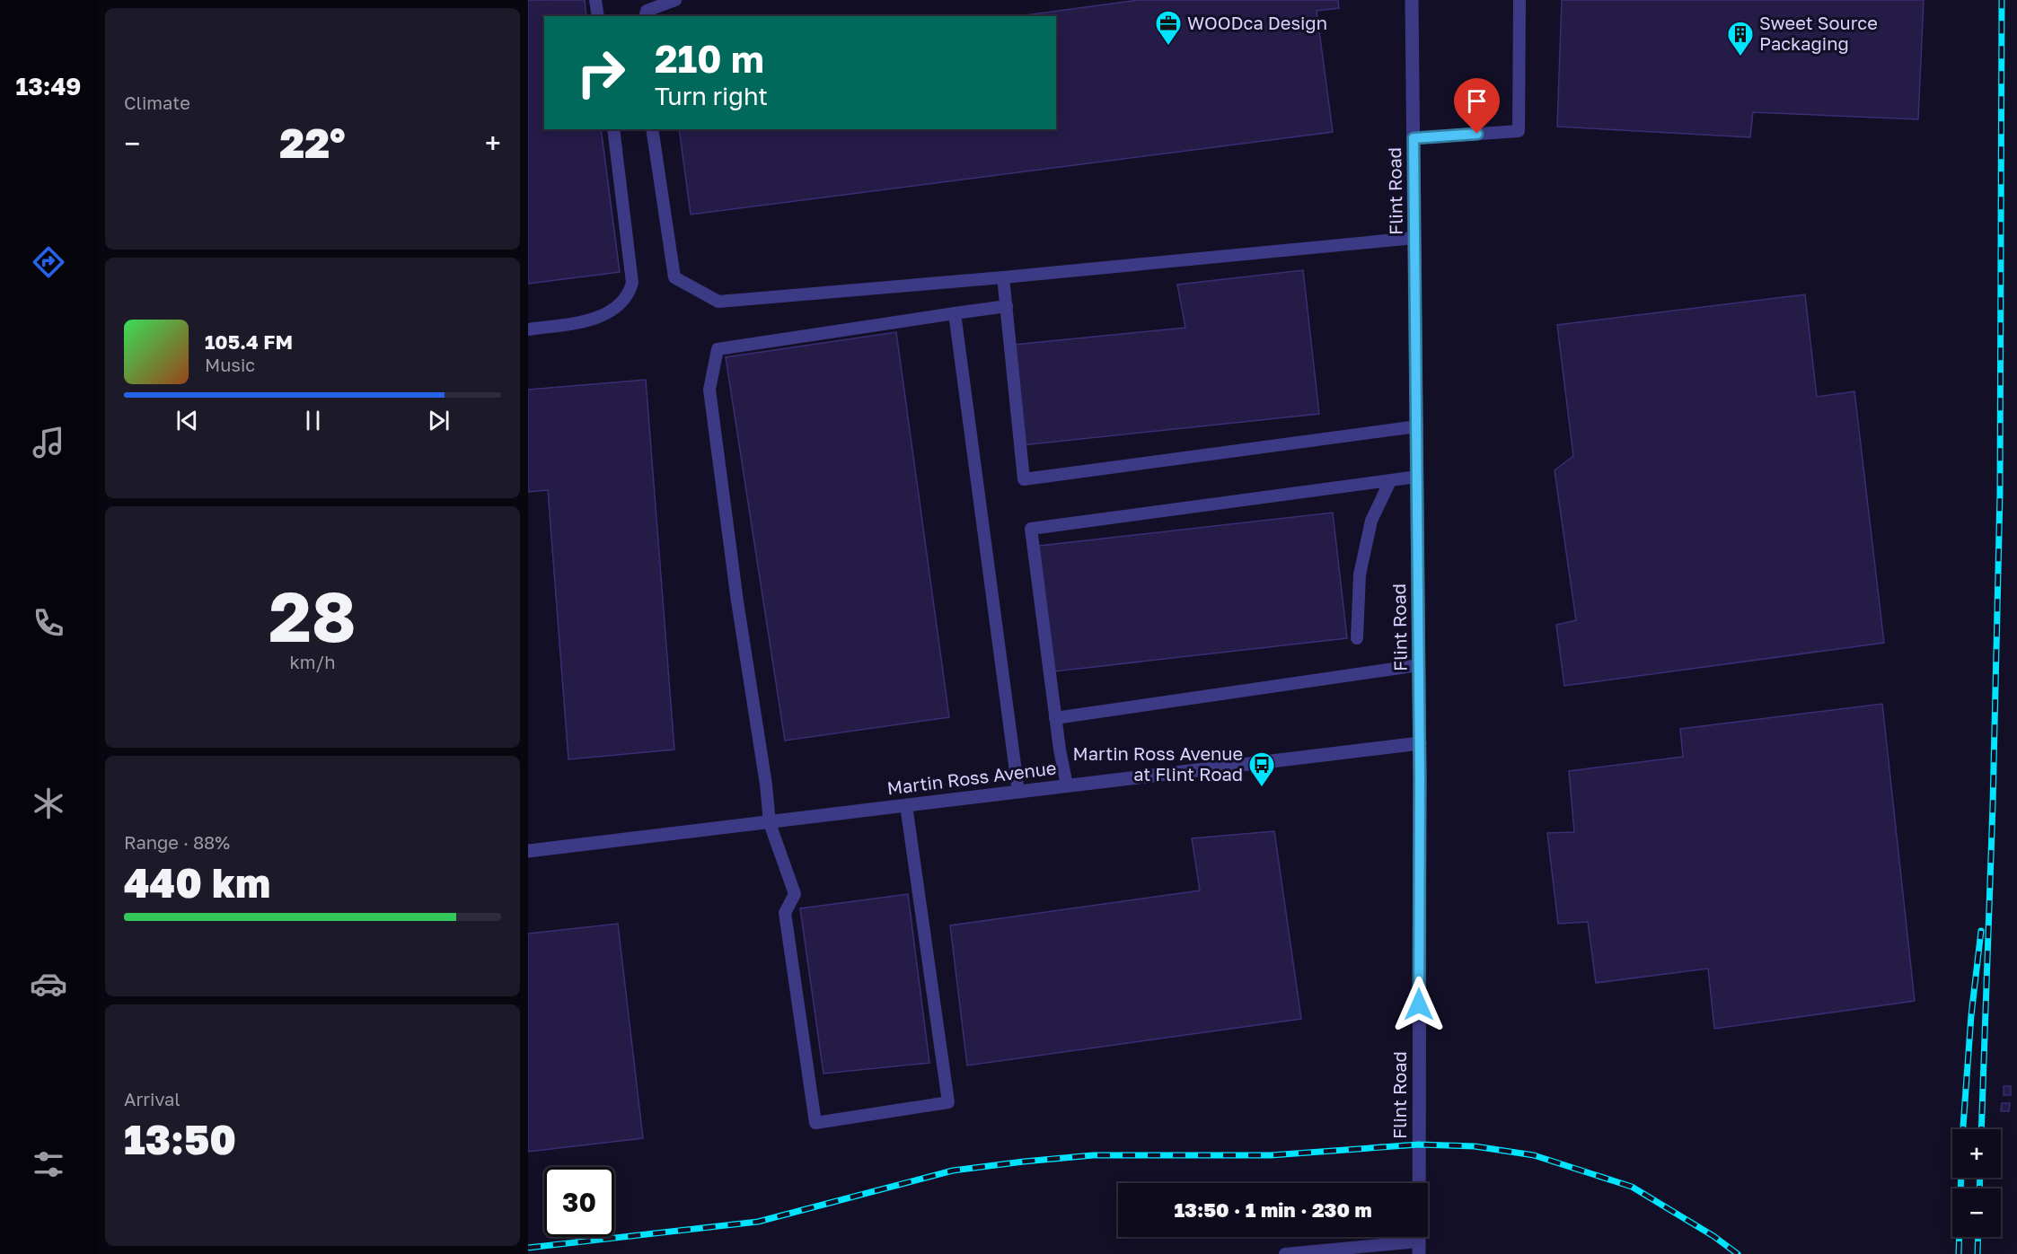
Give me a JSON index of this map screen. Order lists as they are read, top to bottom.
{
  "streets": {
    "street": ["Flint Road", "Martin Ross Avenue"]
  },
  "crossings": [
    ["Flint Road", "Martin Ross Avenue"]
  ],
  "places": {
    "office": ["WOODca Design"],
    "building": ["Sweet Source Packaging"],
    "bus stop": ["Martin Ross Avenue at Flint Road"]
  },
  "page": {
    "tabs": "13:49",
    "tile": [
      "Climate",
      ["28", "km/h"],
      ["Range · 88%", "440 km"],
      ["Arrival", "13:50"]
    ],
    "turn": ["210 m", "Turn right"],
    "heat": ["−", "22°", "+"],
    "song": ["105.4 FM", "Music"],
    "map_buttons": ["+", "−"],
    "limit": "30",
    "trip": "13:50 · 1 min · 230 m"
  }
}
